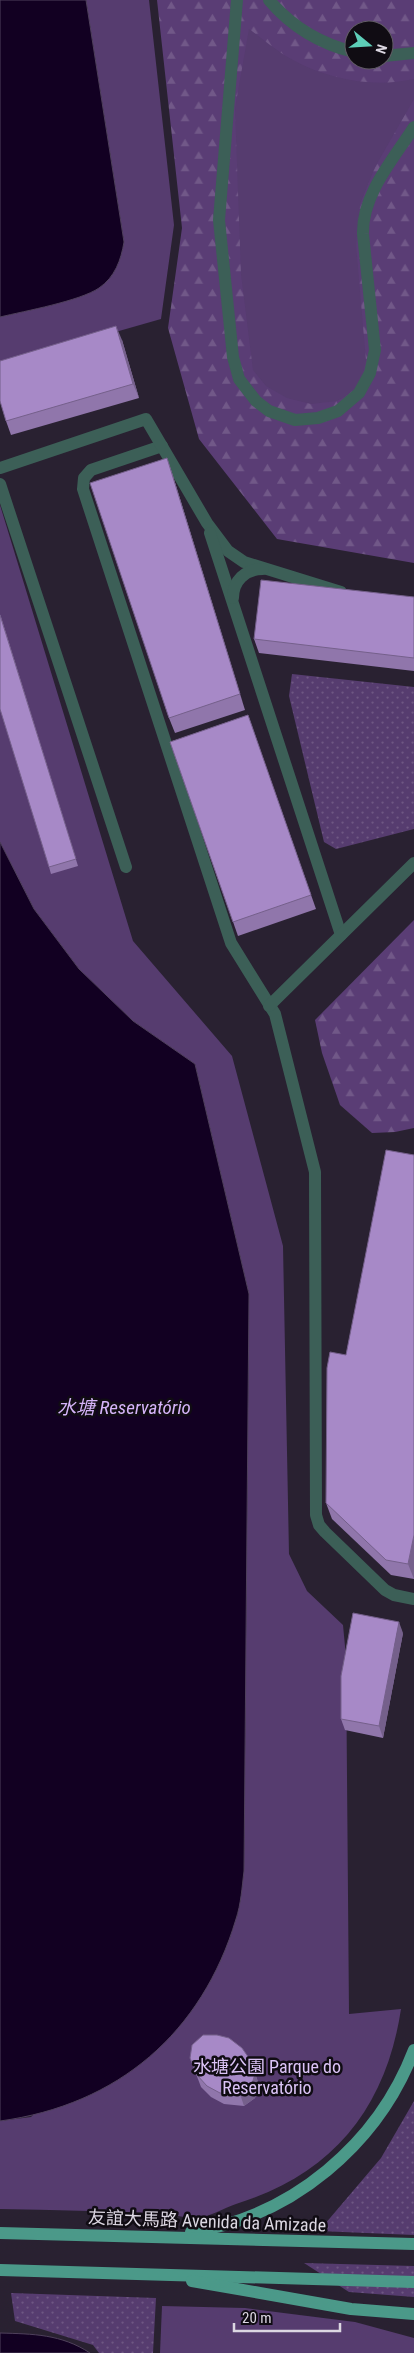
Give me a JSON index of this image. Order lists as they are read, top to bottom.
{
  "streets": {
    "main road": ["友誼大馬路 Avenida da Amizade"]
  },
  "water": ["水塘 Reservatório"],
  "parks": ["水塘公園 Parque do Reservatório"],
  "scale_bar": "20 m",
  "north": "right"
}
